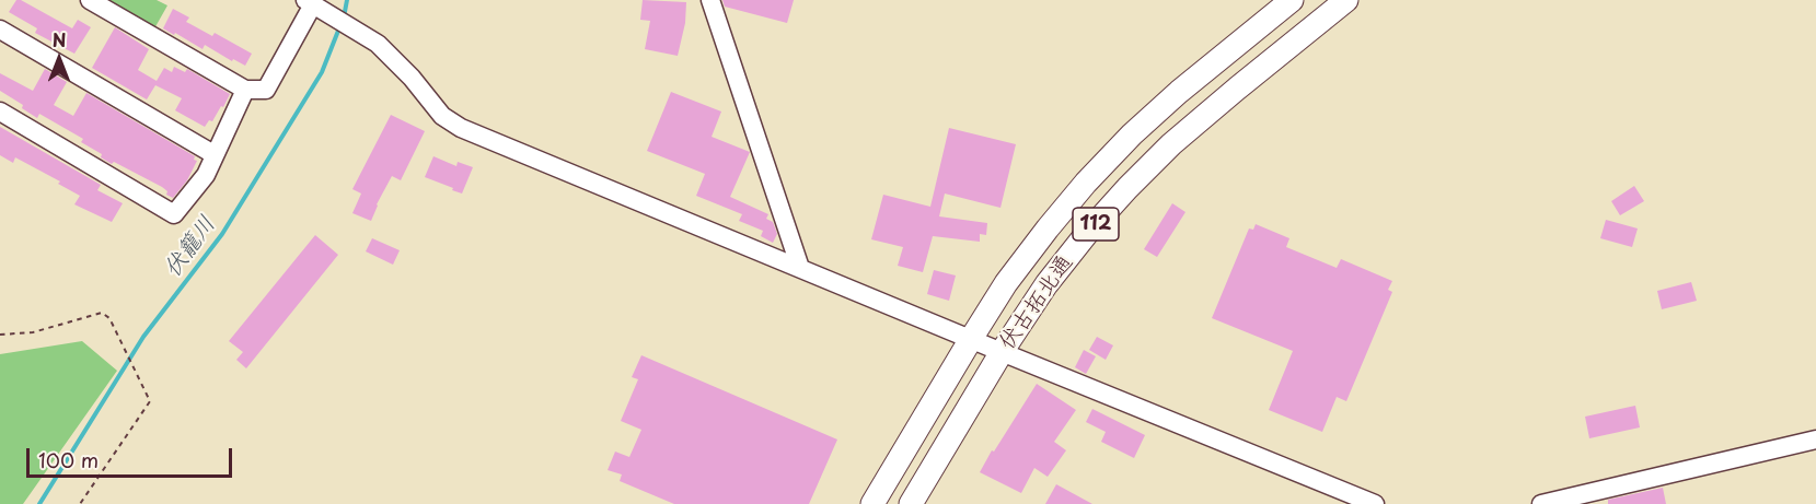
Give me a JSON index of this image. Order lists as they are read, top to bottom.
{
  "streets": {
    "main road": ["112", "伏古拓北通"]
  },
  "water": ["伏籠川"],
  "scale_bar": "100 m",
  "north": "top"
}
